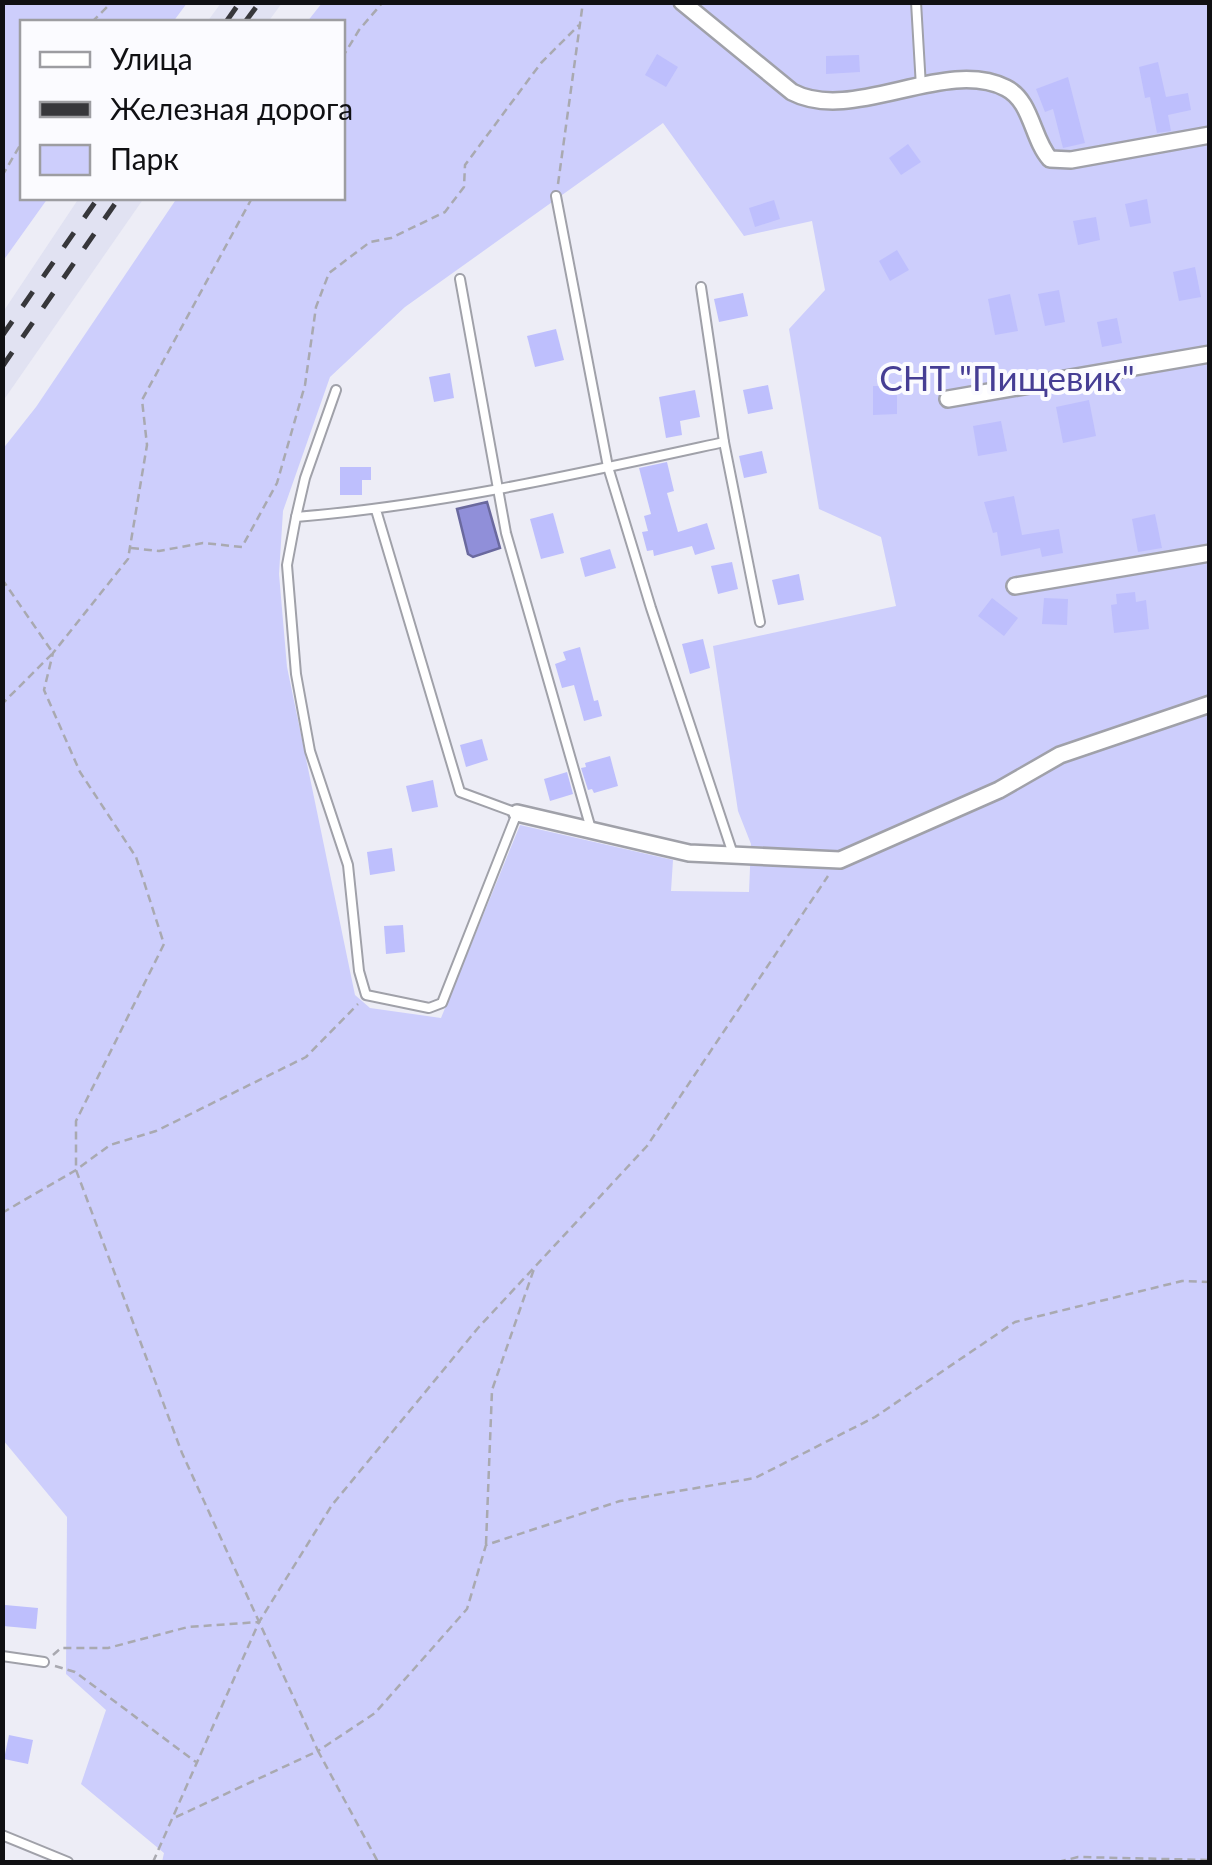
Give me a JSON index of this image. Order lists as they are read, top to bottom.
{
  "parks": ["СНТ \"Пищевик\""],
  "legend": ["Улица", "Железная дорога", "Парк"]
}
